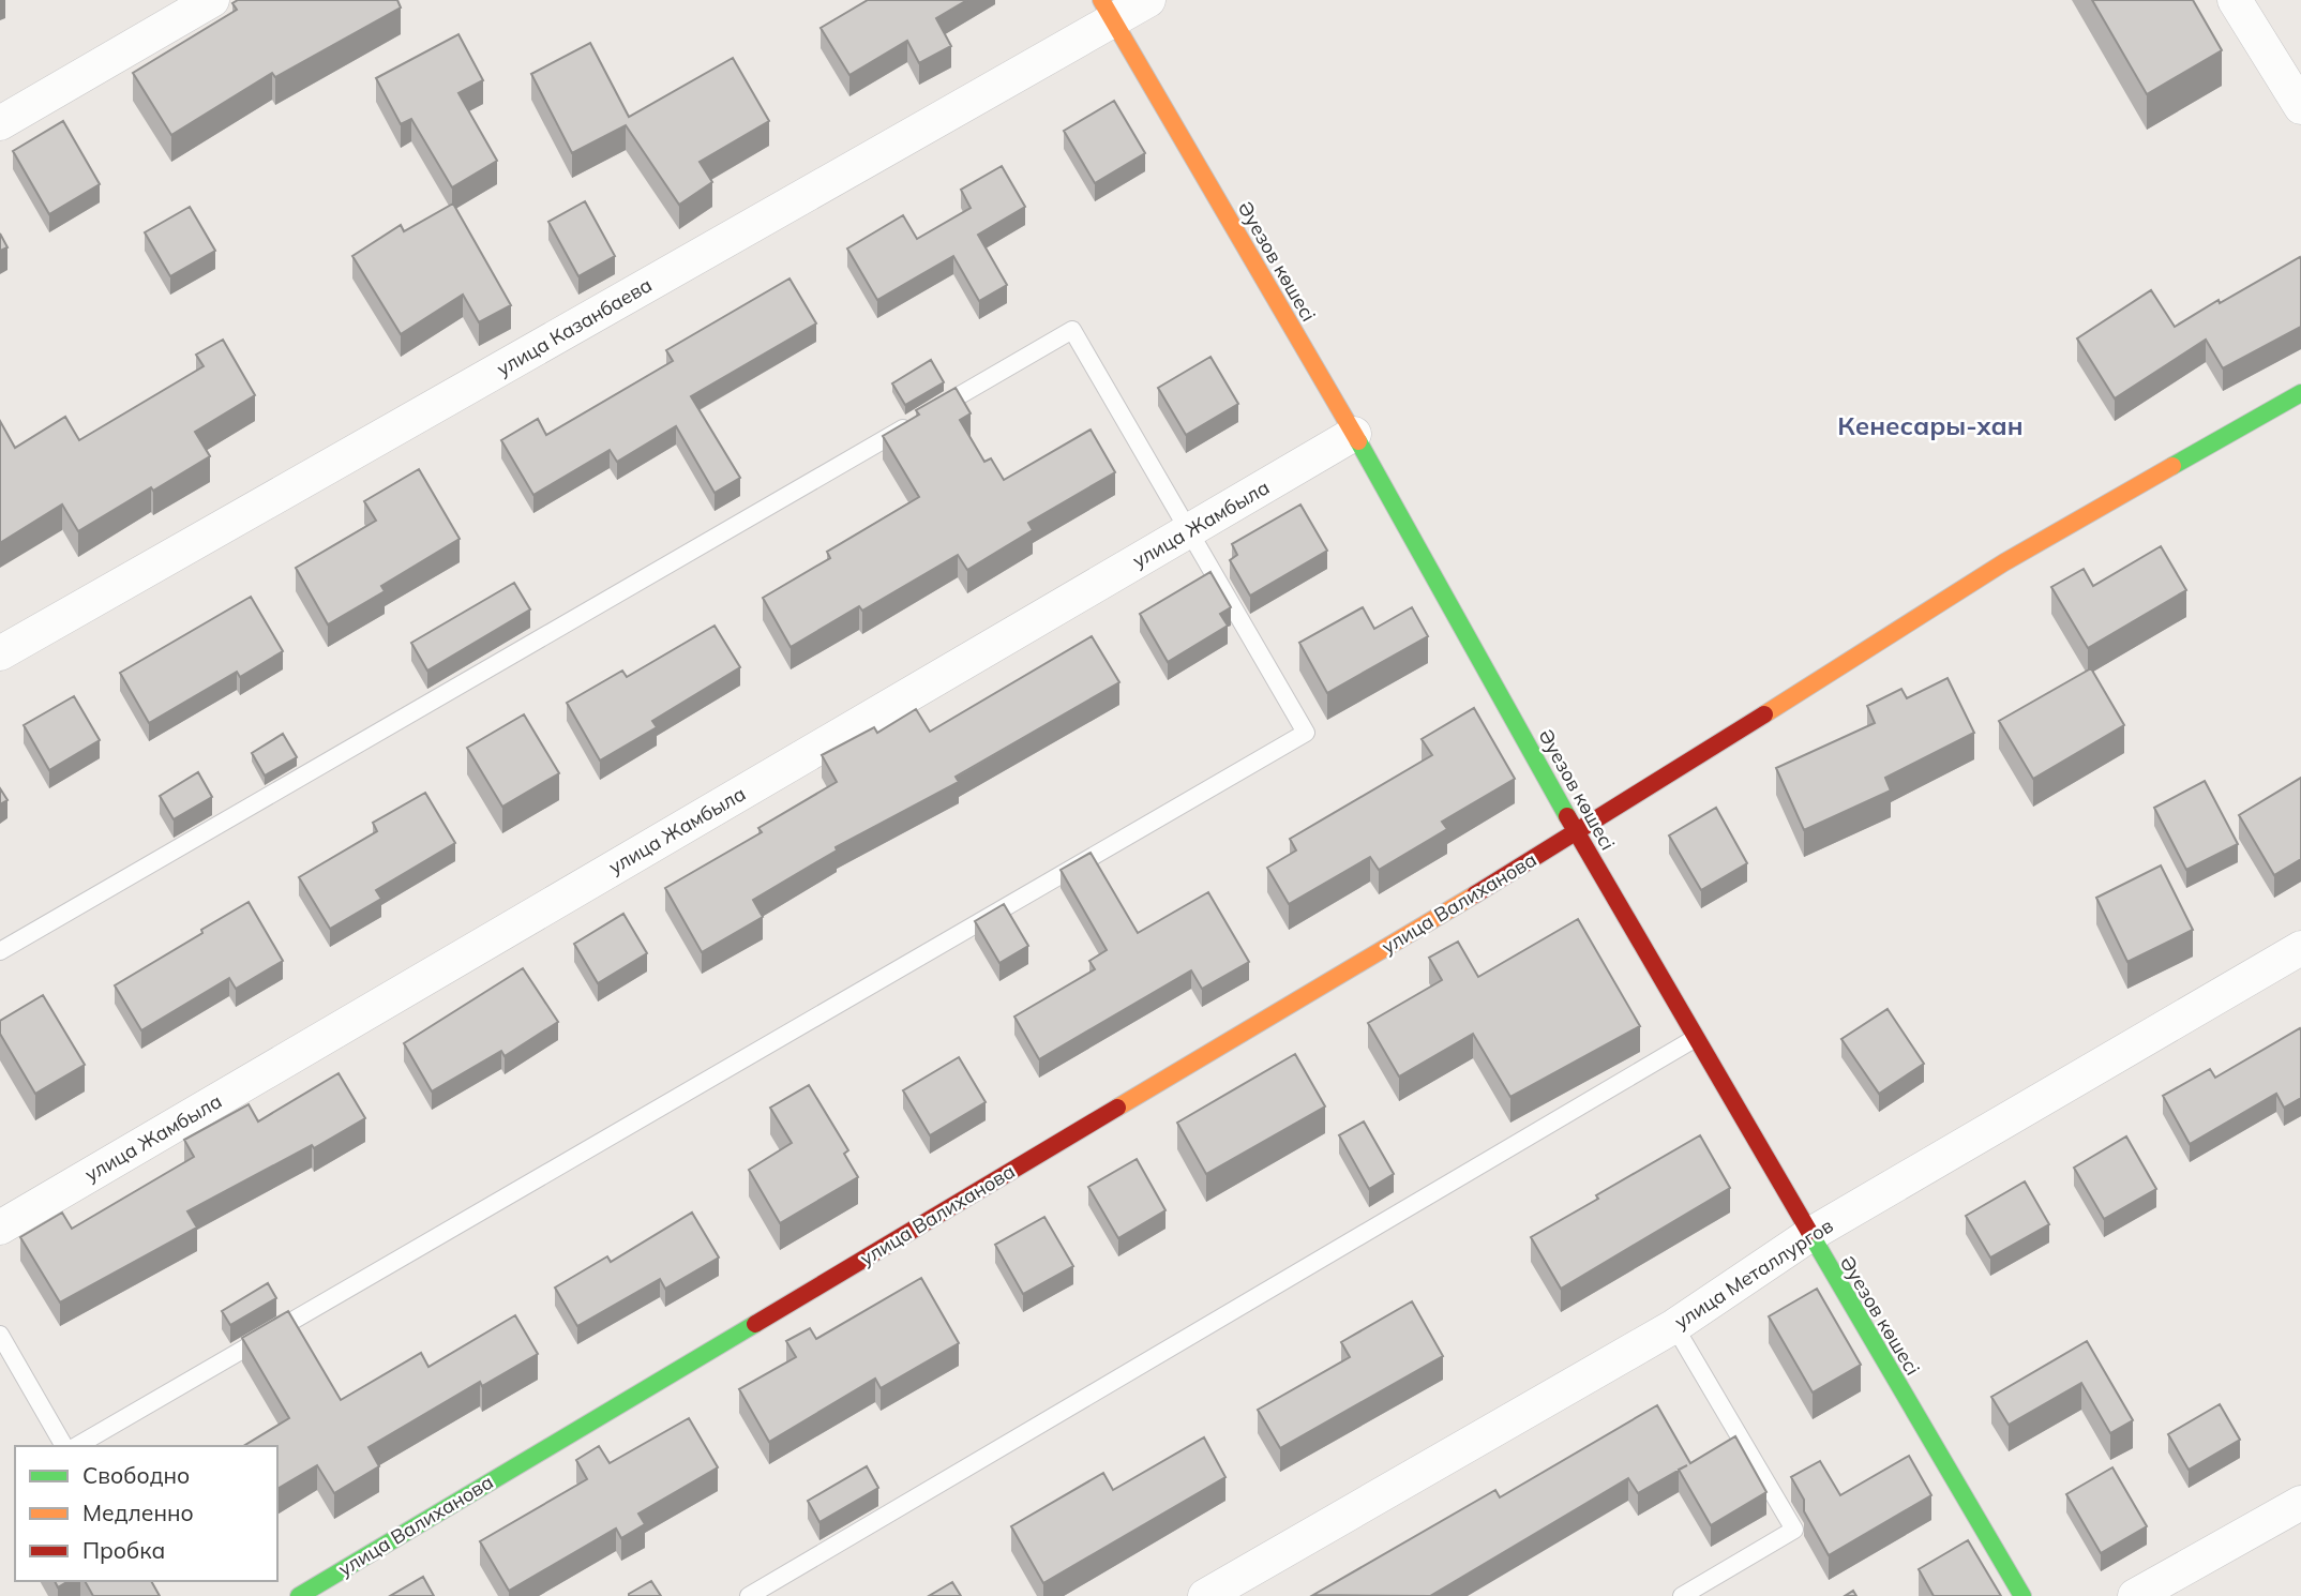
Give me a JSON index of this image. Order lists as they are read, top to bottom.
{
  "streets": {
    "street": [
      "Әуезов көшесі",
      "улица Казанбаева",
      "улица Жамбыла",
      "улица Валиханова",
      "улица Металлургов"
    ]
  },
  "crossings": [
    ["Әуезов көшесі", "улица Казанбаева"],
    ["Әуезов көшесі", "улица Жамбыла"],
    ["Әуезов көшесі", "улица Валиханова"],
    ["Әуезов көшесі", "улица Металлургов"]
  ],
  "districts": ["Кенесары-хан"],
  "legend": ["Свободно", "Медленно", "Пробка"]
}
